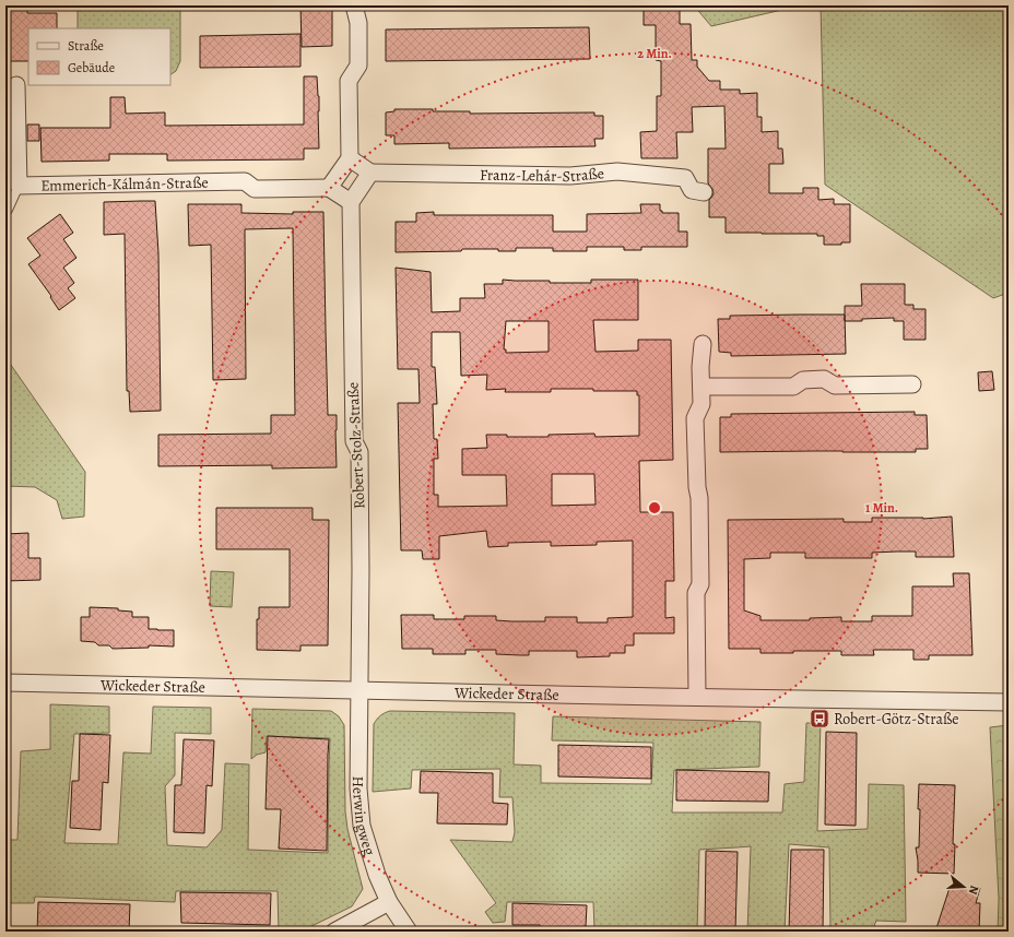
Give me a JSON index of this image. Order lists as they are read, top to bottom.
{
  "streets": {
    "street": [
      "Franz-Lehár-Straße",
      "Emmerich-Kálmán-Straße",
      "Robert-Stolz-Straße",
      "Wickeder Straße",
      "Herwingweg"
    ]
  },
  "crossings": [
    ["Robert-Stolz-Straße", "Wickeder Straße"],
    ["Robert-Stolz-Straße", "Herwingweg"],
    ["Wickeder Straße", "Herwingweg"]
  ],
  "places": {
    "bus stop": ["Robert-Götz-Straße"]
  },
  "legend": ["Straße", "Gebäude"],
  "north": "right",
  "rings": ["2 Min.", "1 Min."]
}
